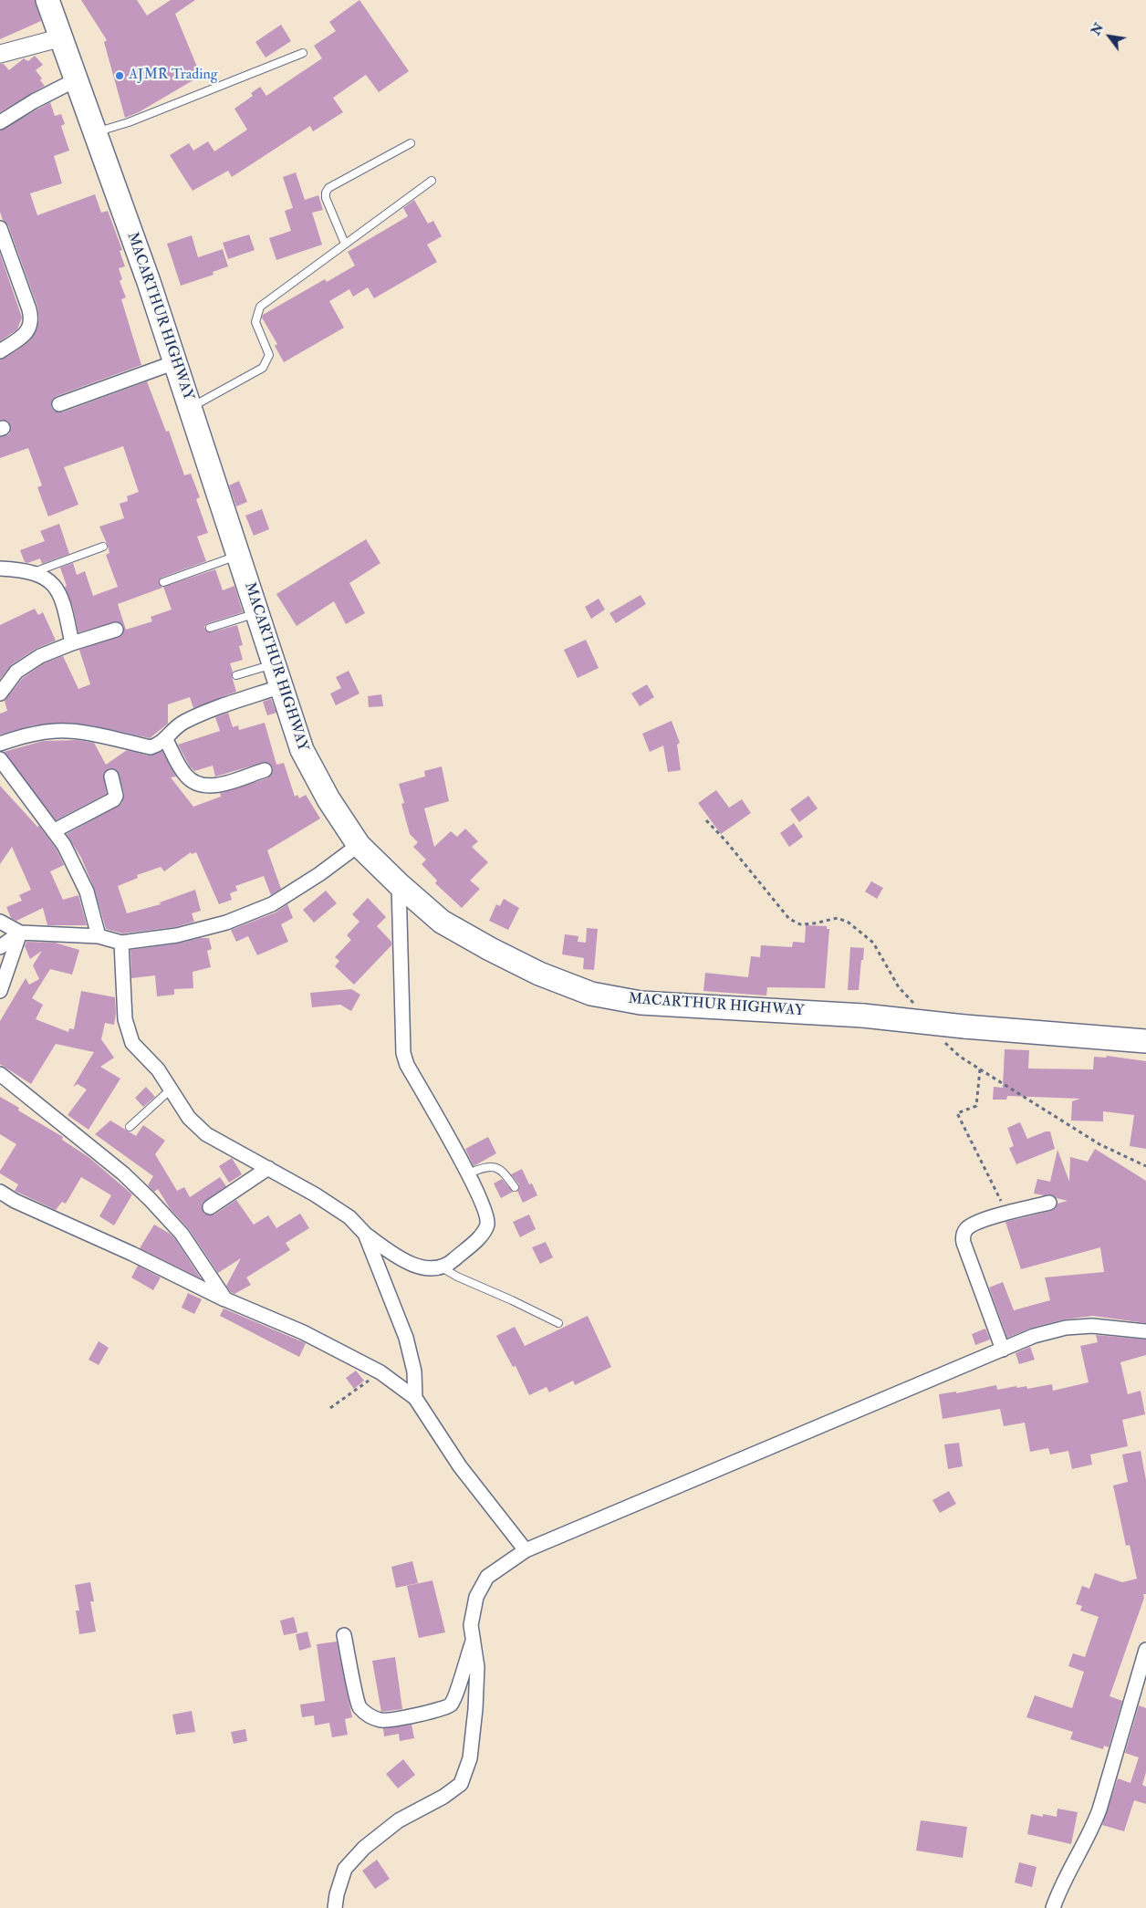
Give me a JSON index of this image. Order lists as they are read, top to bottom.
{
  "streets": {
    "highway": ["MACARTHUR HIGHWAY"]
  },
  "places": ["AJMR Trading"],
  "north": "top left"
}
